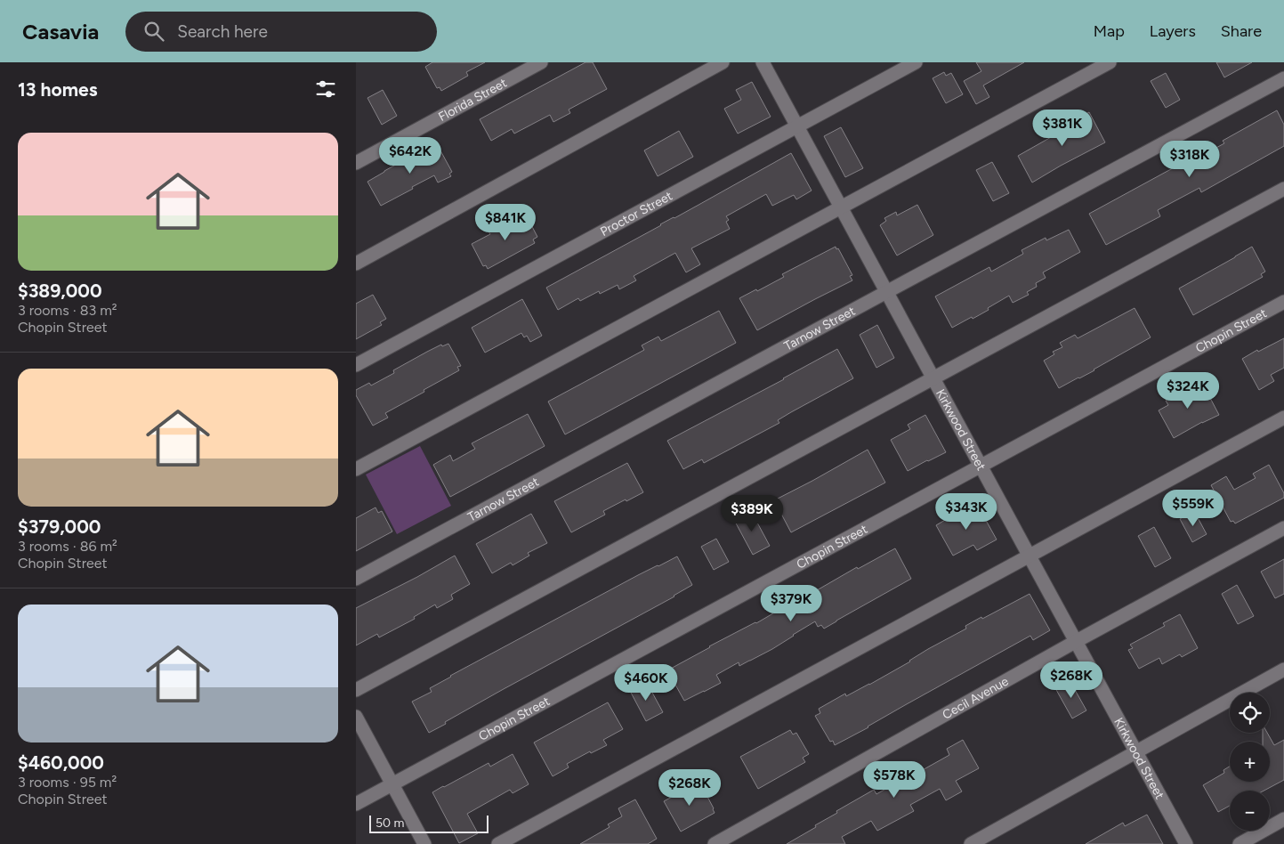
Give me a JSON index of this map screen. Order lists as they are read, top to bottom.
{
  "streets": {
    "street": [
      "Florida Street",
      "Proctor Street",
      "Tarnow Street",
      "Chopin Street",
      "Kirkwood Street",
      "Cecil Avenue"
    ]
  },
  "crossings": [
    ["Proctor Street", "Kirkwood Street"],
    ["Tarnow Street", "Kirkwood Street"],
    ["Chopin Street", "Kirkwood Street"],
    ["Kirkwood Street", "Cecil Avenue"]
  ],
  "scale_bar": "50 m",
  "page": {
    "header": "Casavia",
    "search": "Search here",
    "nav": ["Map", "Layers", "Share"],
    "heading": "13 homes",
    "price": [
      "$381K",
      "$642K",
      "$318K",
      "$841K",
      "$324K",
      "$559K",
      "$343K",
      "$389K",
      "$379K",
      "$268K",
      "$460K",
      "$578K",
      "$268K"
    ],
    "list": [
      {
        "name": "$389,000",
        "note": "3 rooms · 83 m² · Chopin Street"
      },
      {
        "name": "$379,000",
        "note": "3 rooms · 86 m² · Chopin Street"
      },
      {
        "name": "$460,000",
        "note": "3 rooms · 95 m² · Chopin Street"
      }
    ],
    "map_buttons": ["+", "−"],
    "scale": "50 m"
  }
}
